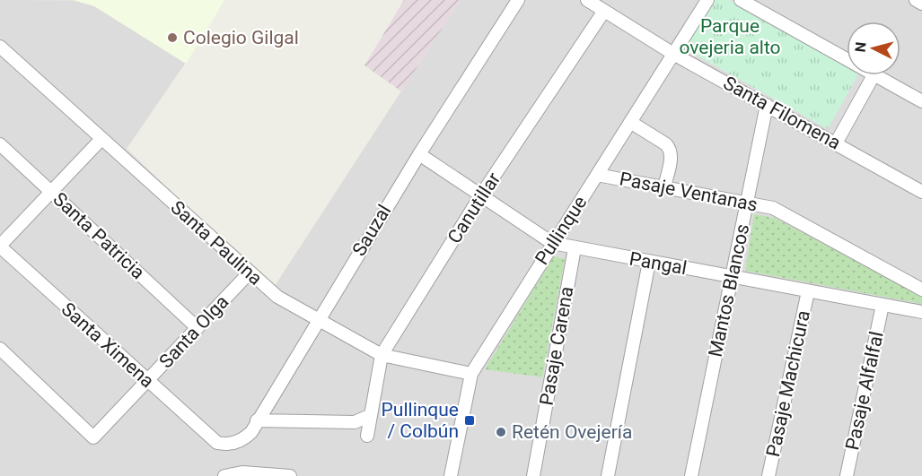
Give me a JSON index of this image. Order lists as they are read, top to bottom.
{
  "streets": {
    "street": [
      "Santa Filomena",
      "Pasaje Ventanas",
      "Canutillar",
      "Sauzal",
      "Pullinque",
      "Santa Patricia",
      "Santa Paulina",
      "Pangal",
      "Mantos Blancos",
      "Santa Olga",
      "Santa Ximena",
      "Pasaje Carena",
      "Pasaje Machicura",
      "Pasaje Alfalfal"
    ]
  },
  "crossings": [
    ["Santa Filomena", "Canutillar"],
    ["Santa Filomena", "Pullinque"],
    ["Santa Filomena", "Mantos Blancos"],
    ["Pasaje Ventanas", "Pullinque"],
    ["Pasaje Ventanas", "Mantos Blancos"],
    ["Canutillar", "Santa Paulina"],
    ["Canutillar", "Pangal"],
    ["Sauzal", "Santa Paulina"],
    ["Sauzal", "Pangal"],
    ["Sauzal", "Santa Ximena"],
    ["Pullinque", "Santa Paulina"],
    ["Pullinque", "Pangal"],
    ["Santa Patricia", "Santa Olga"],
    ["Santa Paulina", "Santa Olga"],
    ["Pangal", "Mantos Blancos"],
    ["Pangal", "Pasaje Carena"],
    ["Pangal", "Pasaje Machicura"],
    ["Pangal", "Pasaje Alfalfal"],
    ["Santa Olga", "Santa Ximena"]
  ],
  "parks": ["Parque ovejeria alto"],
  "places": {
    "other": ["Colegio Gilgal", "Retén Ovejería"],
    "transit": ["Pullinque / Colbún"]
  },
  "north": "left"
}
